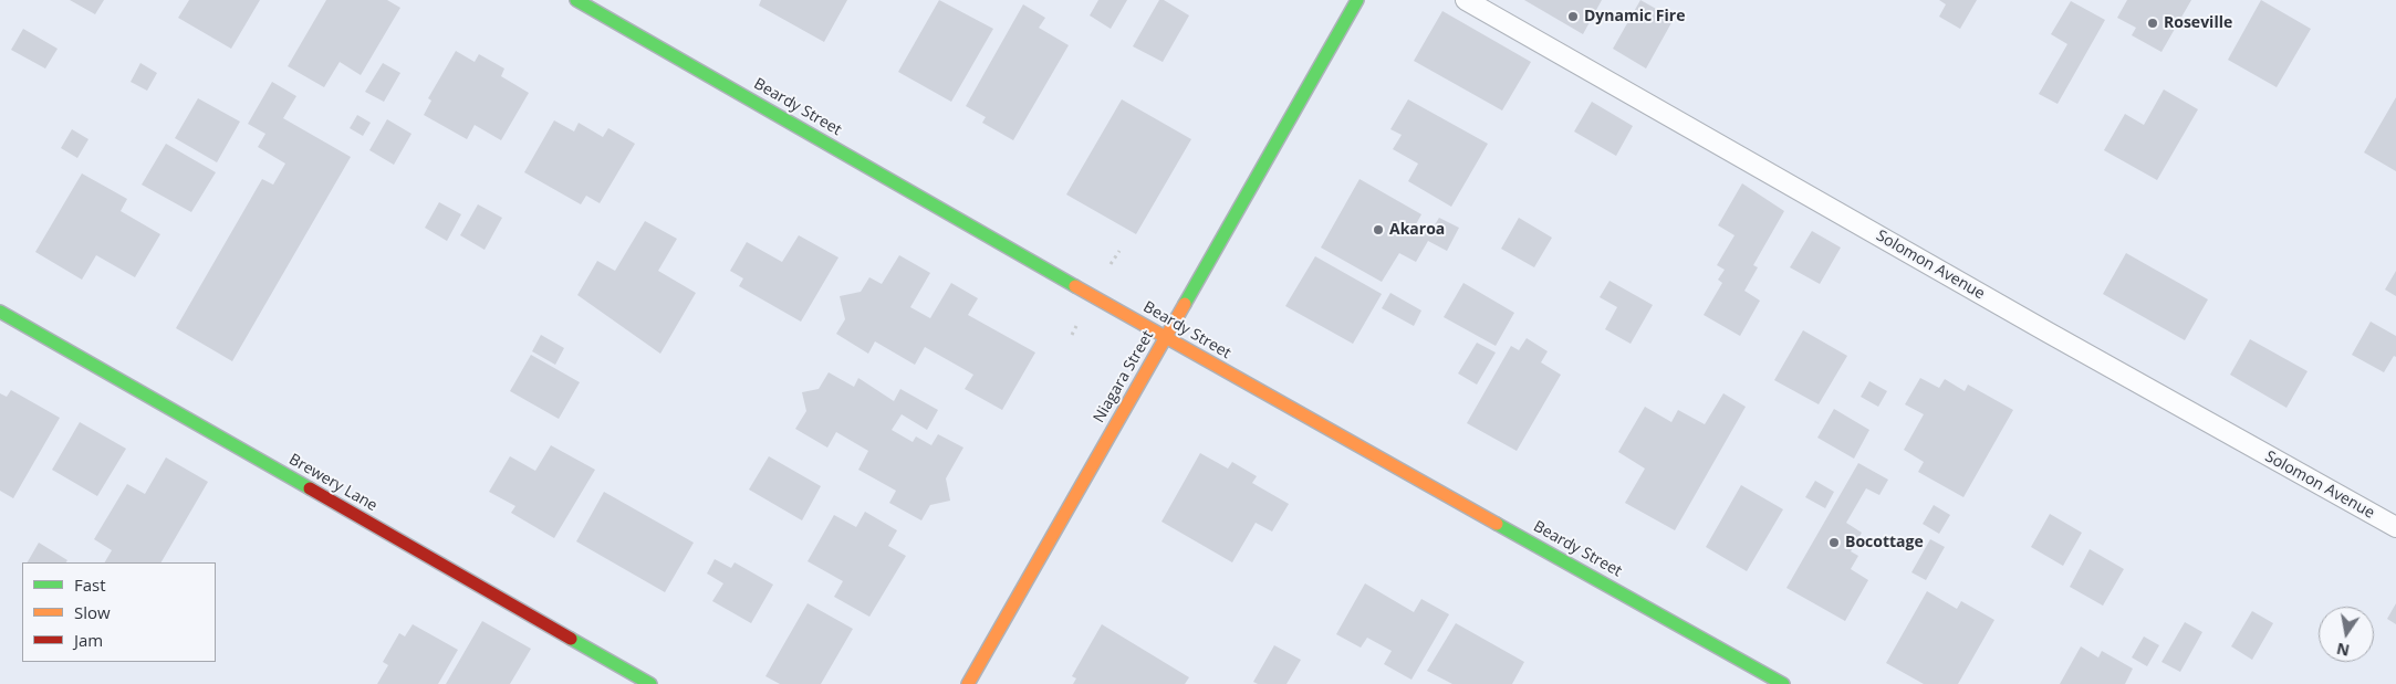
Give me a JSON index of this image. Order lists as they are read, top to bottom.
{
  "streets": {
    "street": ["Beardy Street", "Niagara Street", "Brewery Lane"],
    "lane": ["Solomon Avenue"]
  },
  "crossings": [
    ["Beardy Street", "Niagara Street"]
  ],
  "places": [
    "Dynamic Fire",
    "Roseville",
    "Akaroa",
    "Bocottage"
  ],
  "legend": ["Fast", "Slow", "Jam"],
  "north": "bottom"
}
